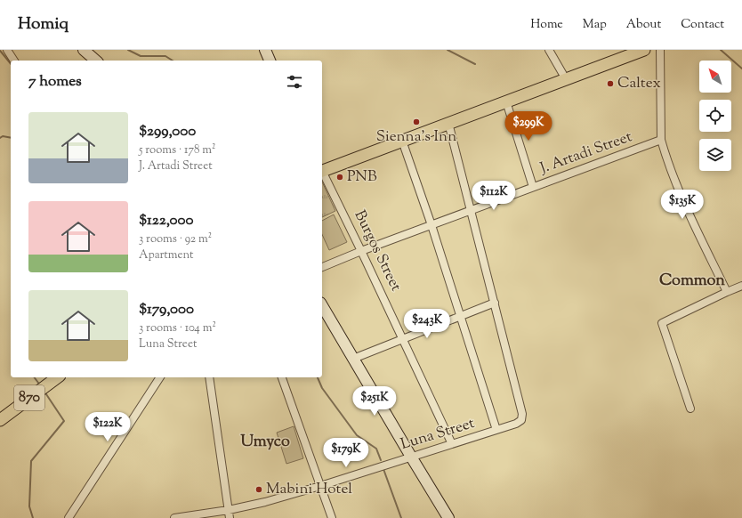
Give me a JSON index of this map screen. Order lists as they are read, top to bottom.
{
  "streets": {
    "main road": ["870"],
    "street": ["J. Artadi Street", "Burgos Street", "Luna Street"]
  },
  "crossings": [
    ["J. Artadi Street", "Burgos Street"],
    ["Burgos Street", "Luna Street"]
  ],
  "districts": ["Common", "Umyco"],
  "places": [
    "Caltex",
    "Sienna's Inn",
    "PNB",
    "Mabini Hotel"
  ],
  "north": "top left",
  "page": {
    "header": "Homiq",
    "nav": [
      "Home",
      "Map",
      "About",
      "Contact"
    ],
    "heading": "7 homes",
    "list": [
      {
        "name": "$299,000",
        "note": "5 rooms · 178 m² · J. Artadi Street"
      },
      {
        "name": "$122,000",
        "note": "3 rooms · 92 m² · Apartment"
      },
      {
        "name": "$179,000",
        "note": "3 rooms · 104 m² · Luna Street"
      }
    ],
    "price": [
      "$299K",
      "$112K",
      "$135K",
      "$243K",
      "$251K",
      "$122K",
      "$179K"
    ]
  }
}
